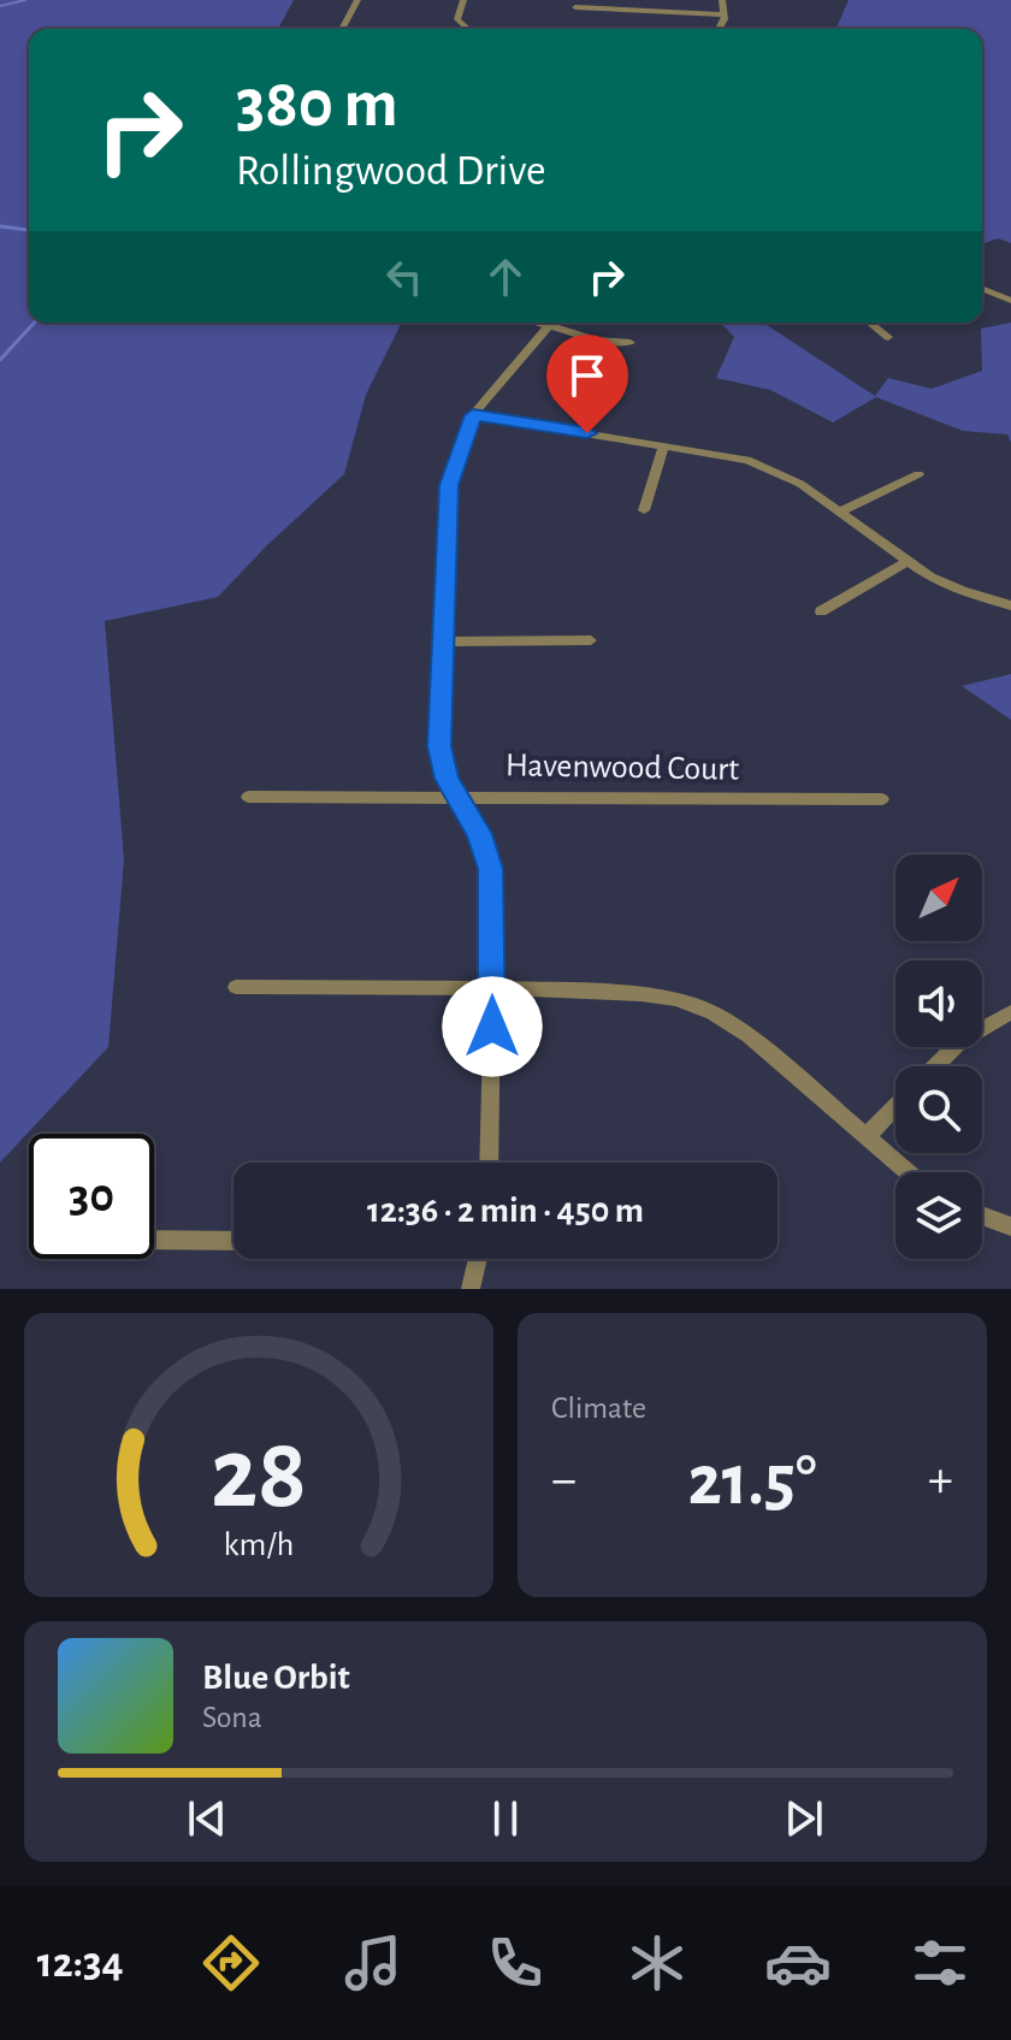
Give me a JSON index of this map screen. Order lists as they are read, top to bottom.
{
  "streets": {
    "street": ["Havenwood Court"]
  },
  "north": "top right",
  "page": {
    "turn": ["380 m", "Rollingwood Drive"],
    "limit": "30",
    "trip": "12:36 · 2 min · 450 m",
    "tile": "Climate",
    "heat": ["−", "21.5°", "+"],
    "song": ["Blue Orbit", "Sona"],
    "tabs": "12:34",
    "gauge": ["28", "km/h"]
  }
}
